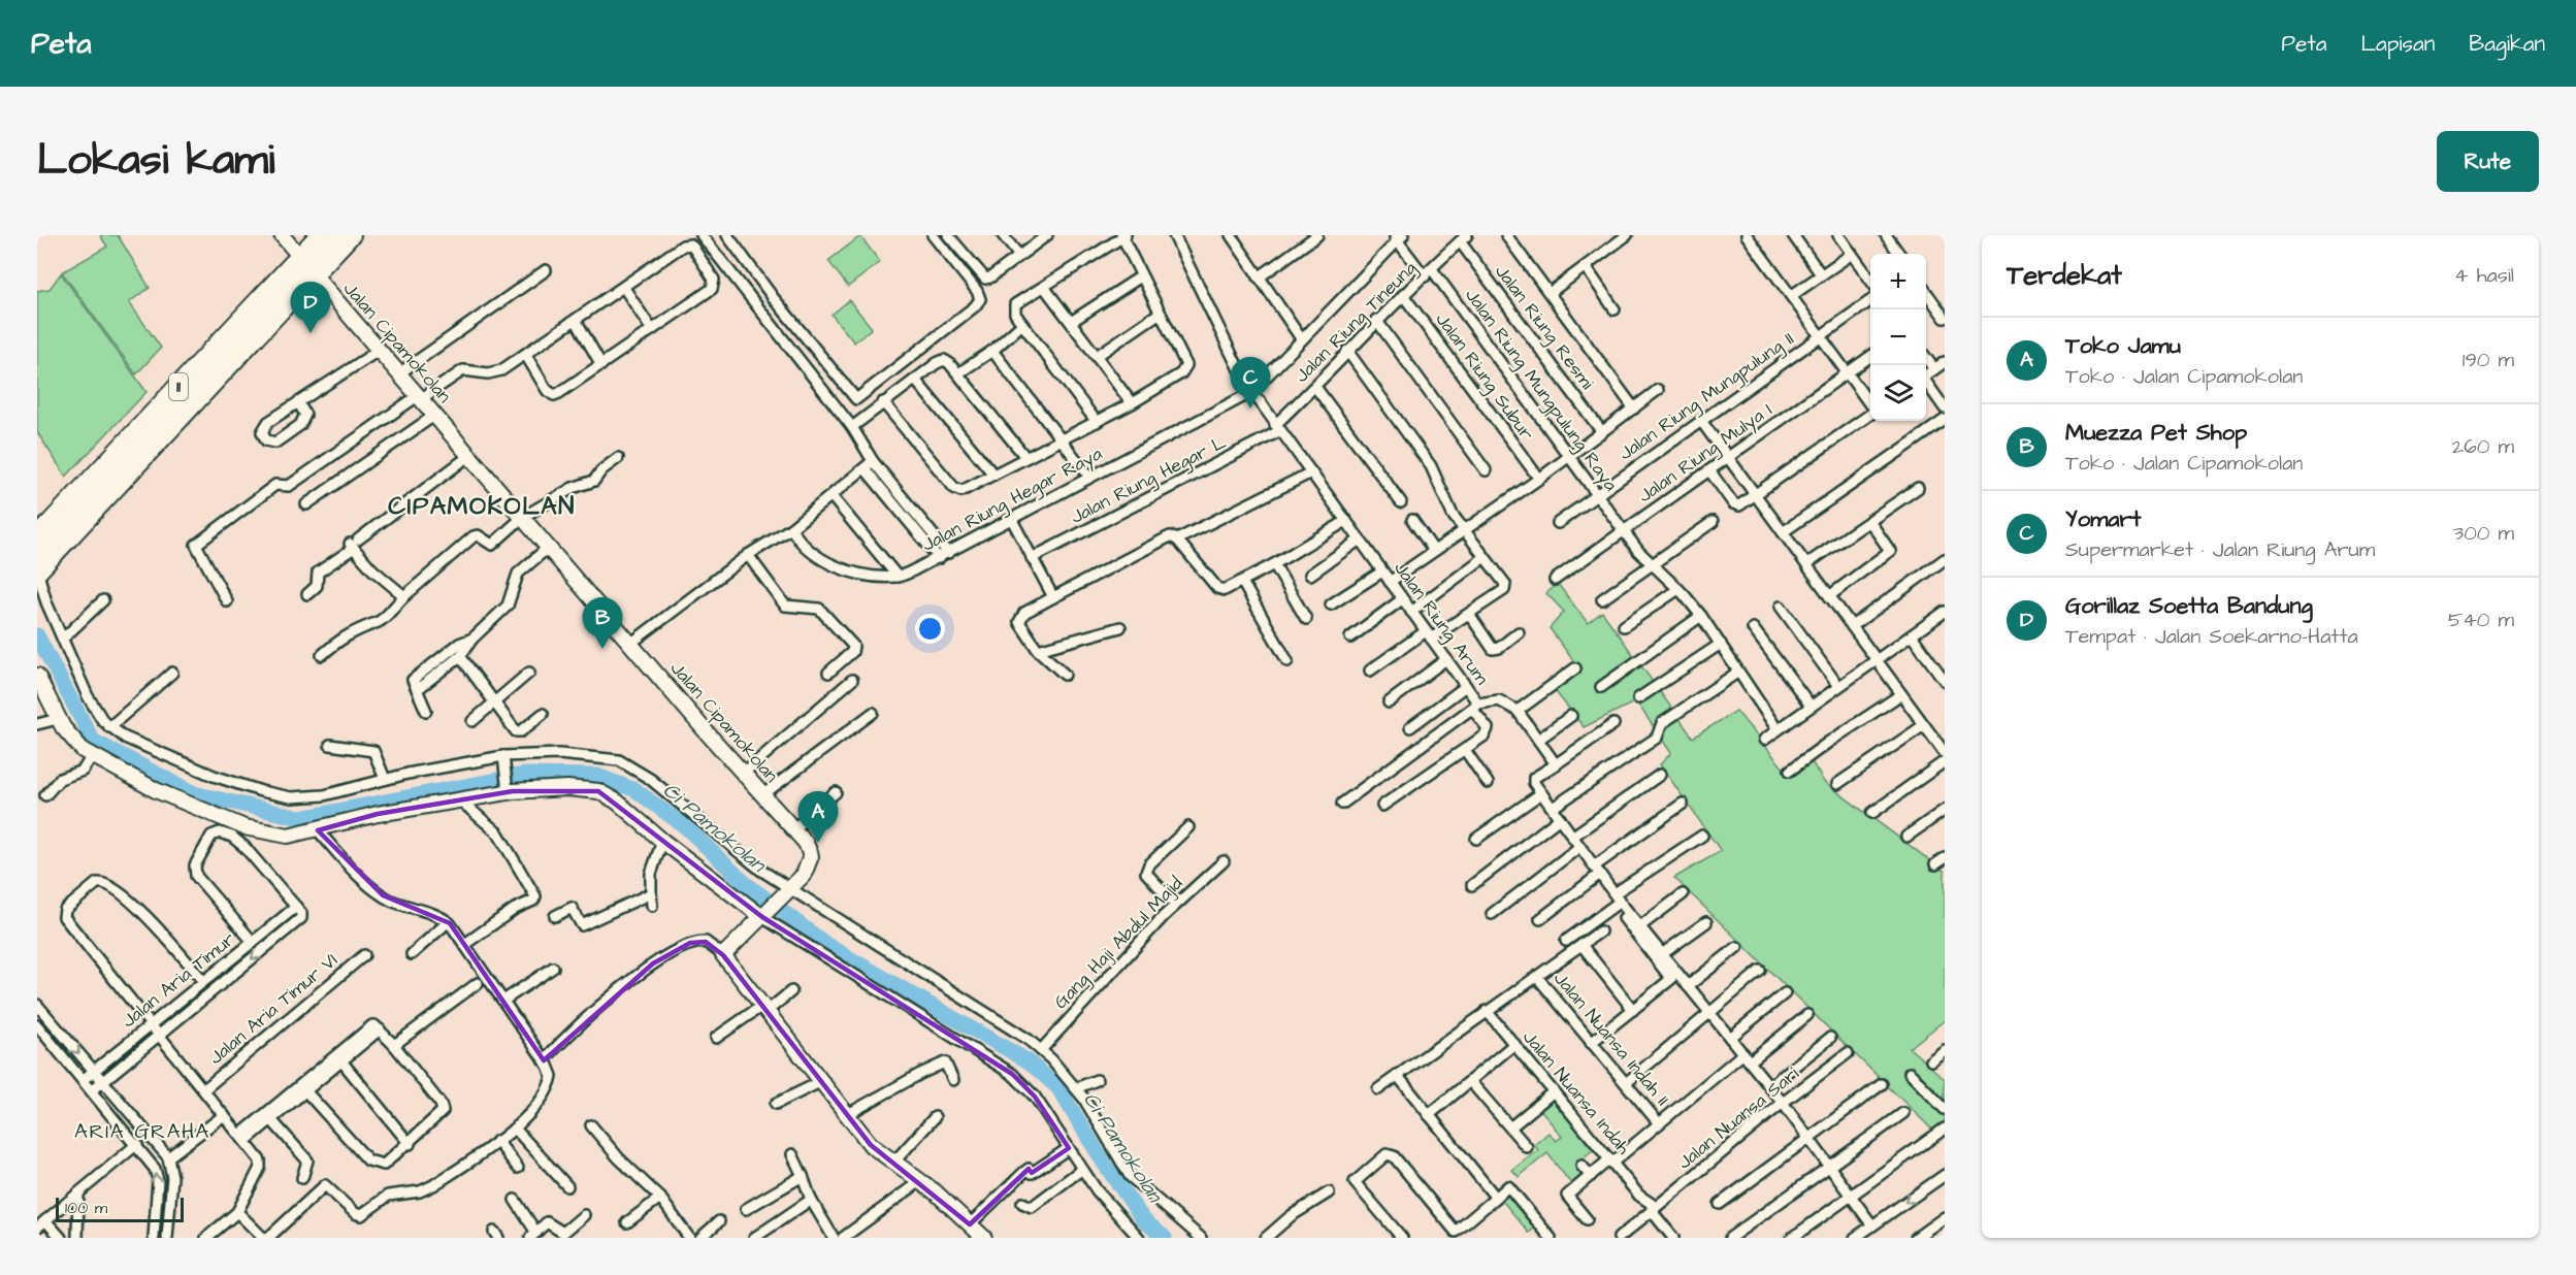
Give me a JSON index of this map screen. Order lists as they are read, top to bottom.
{
  "streets": {
    "highway": ["11"],
    "street": [
      "Jalan Riung Tineung",
      "Jalan Riung Resmi",
      "Jalan Cipamokolan",
      "Jalan Riung Subur",
      "Jalan Riung Mungpulung Raya",
      "Jalan Riung Mungpulung II",
      "Jalan Riung Mulya I",
      "Jalan Riung Hegar L",
      "Jalan Riung Hegar Raya",
      "Jalan Riung Arum",
      "Gang Haji Abdul Majid",
      "Jalan Aria Timur",
      "Jalan Aria Timur VI",
      "Jalan Nuansa Indah II",
      "Jalan Nuansa Indah",
      "Jalan Nuansa Sari"
    ]
  },
  "crossings": [
    ["Jalan Riung Tineung", "Jalan Riung Resmi"],
    ["Jalan Riung Tineung", "Jalan Riung Subur"],
    ["Jalan Riung Tineung", "Jalan Riung Mungpulung Raya"],
    ["Jalan Riung Tineung", "Jalan Riung Hegar L"],
    ["Jalan Riung Tineung", "Jalan Riung Arum"],
    ["Jalan Riung Mungpulung Raya", "Jalan Riung Mungpulung II"],
    ["Jalan Riung Mungpulung Raya", "Jalan Riung Mulya I"],
    ["Jalan Riung Mungpulung Raya", "Jalan Riung Hegar Raya"],
    ["Jalan Riung Hegar L", "Jalan Riung Arum"],
    ["Jalan Riung Hegar Raya", "Jalan Riung Arum"],
    ["Jalan Nuansa Indah", "Jalan Nuansa Sari"]
  ],
  "districts": ["CIPAMOKOLAN", "ARIA GRAHA"],
  "water": ["Ci Pamokolan"],
  "scale_bar": "100 m",
  "page": {
    "header": "Peta",
    "nav": ["Peta", "Lapisan", "Bagikan"],
    "title": "Lokasi kami",
    "buttons": "Rute",
    "heading": ["Terdekat", "4 hasil"],
    "map_buttons": ["+", "−"],
    "pins": [
      "D",
      "C",
      "B",
      "A"
    ],
    "list": [
      {
        "mark": "A",
        "name": "Toko Jamu",
        "note": "Toko · Jalan Cipamokolan",
        "value": "190 m"
      },
      {
        "mark": "B",
        "name": "Muezza Pet Shop",
        "note": "Toko · Jalan Cipamokolan",
        "value": "260 m"
      },
      {
        "mark": "C",
        "name": "Yomart",
        "note": "Supermarket · Jalan Riung Arum",
        "value": "300 m"
      },
      {
        "mark": "D",
        "name": "Gorillaz Soetta Bandung",
        "note": "Tempat · Jalan Soekarno-Hatta",
        "value": "540 m"
      }
    ],
    "scale": "100 m"
  }
}
